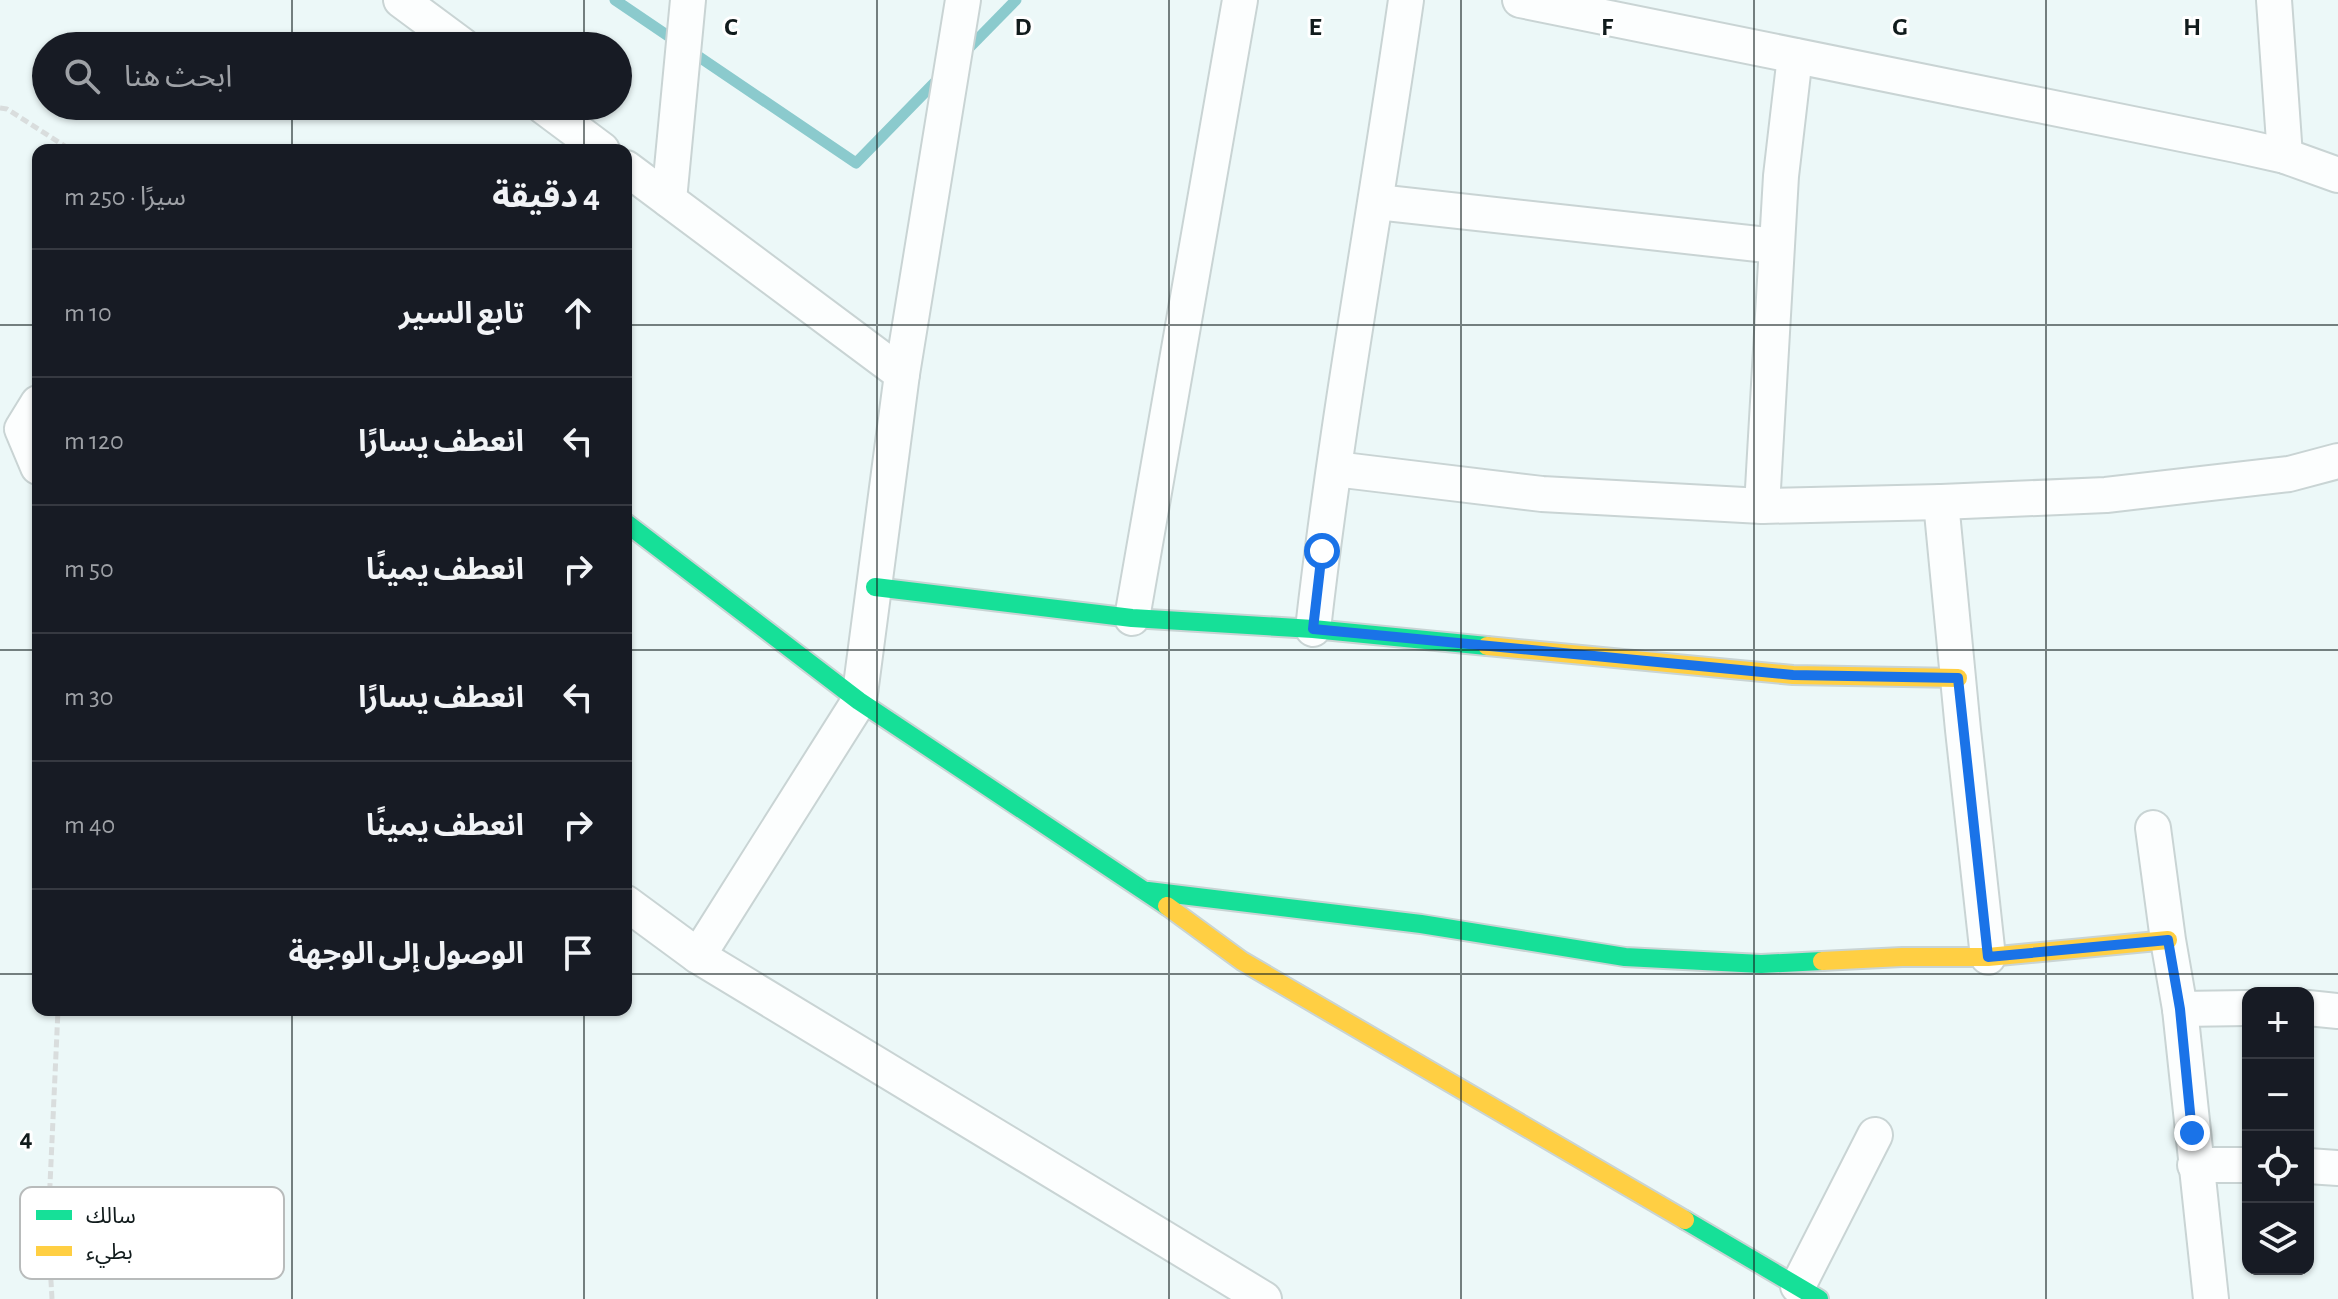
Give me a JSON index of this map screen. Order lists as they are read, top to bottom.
{
  "legend": ["سالك", "بطيء"],
  "page": {
    "search": "ابحث هنا",
    "heading": ["4 دقيقة", "سيرًا · 250 m"],
    "list": [
      ["تابع السير", "10 m"],
      ["انعطف يسارًا", "120 m"],
      ["انعطف يمينًا", "50 m"],
      ["انعطف يسارًا", "30 m"],
      ["انعطف يمينًا", "40 m"],
      "الوصول إلى الوجهة"
    ],
    "map_buttons": ["+", "−"]
  },
  "grid": {
    "columns": [
      "C",
      "D",
      "E",
      "F",
      "G",
      "H"
    ],
    "rows": ["4"]
  }
}
